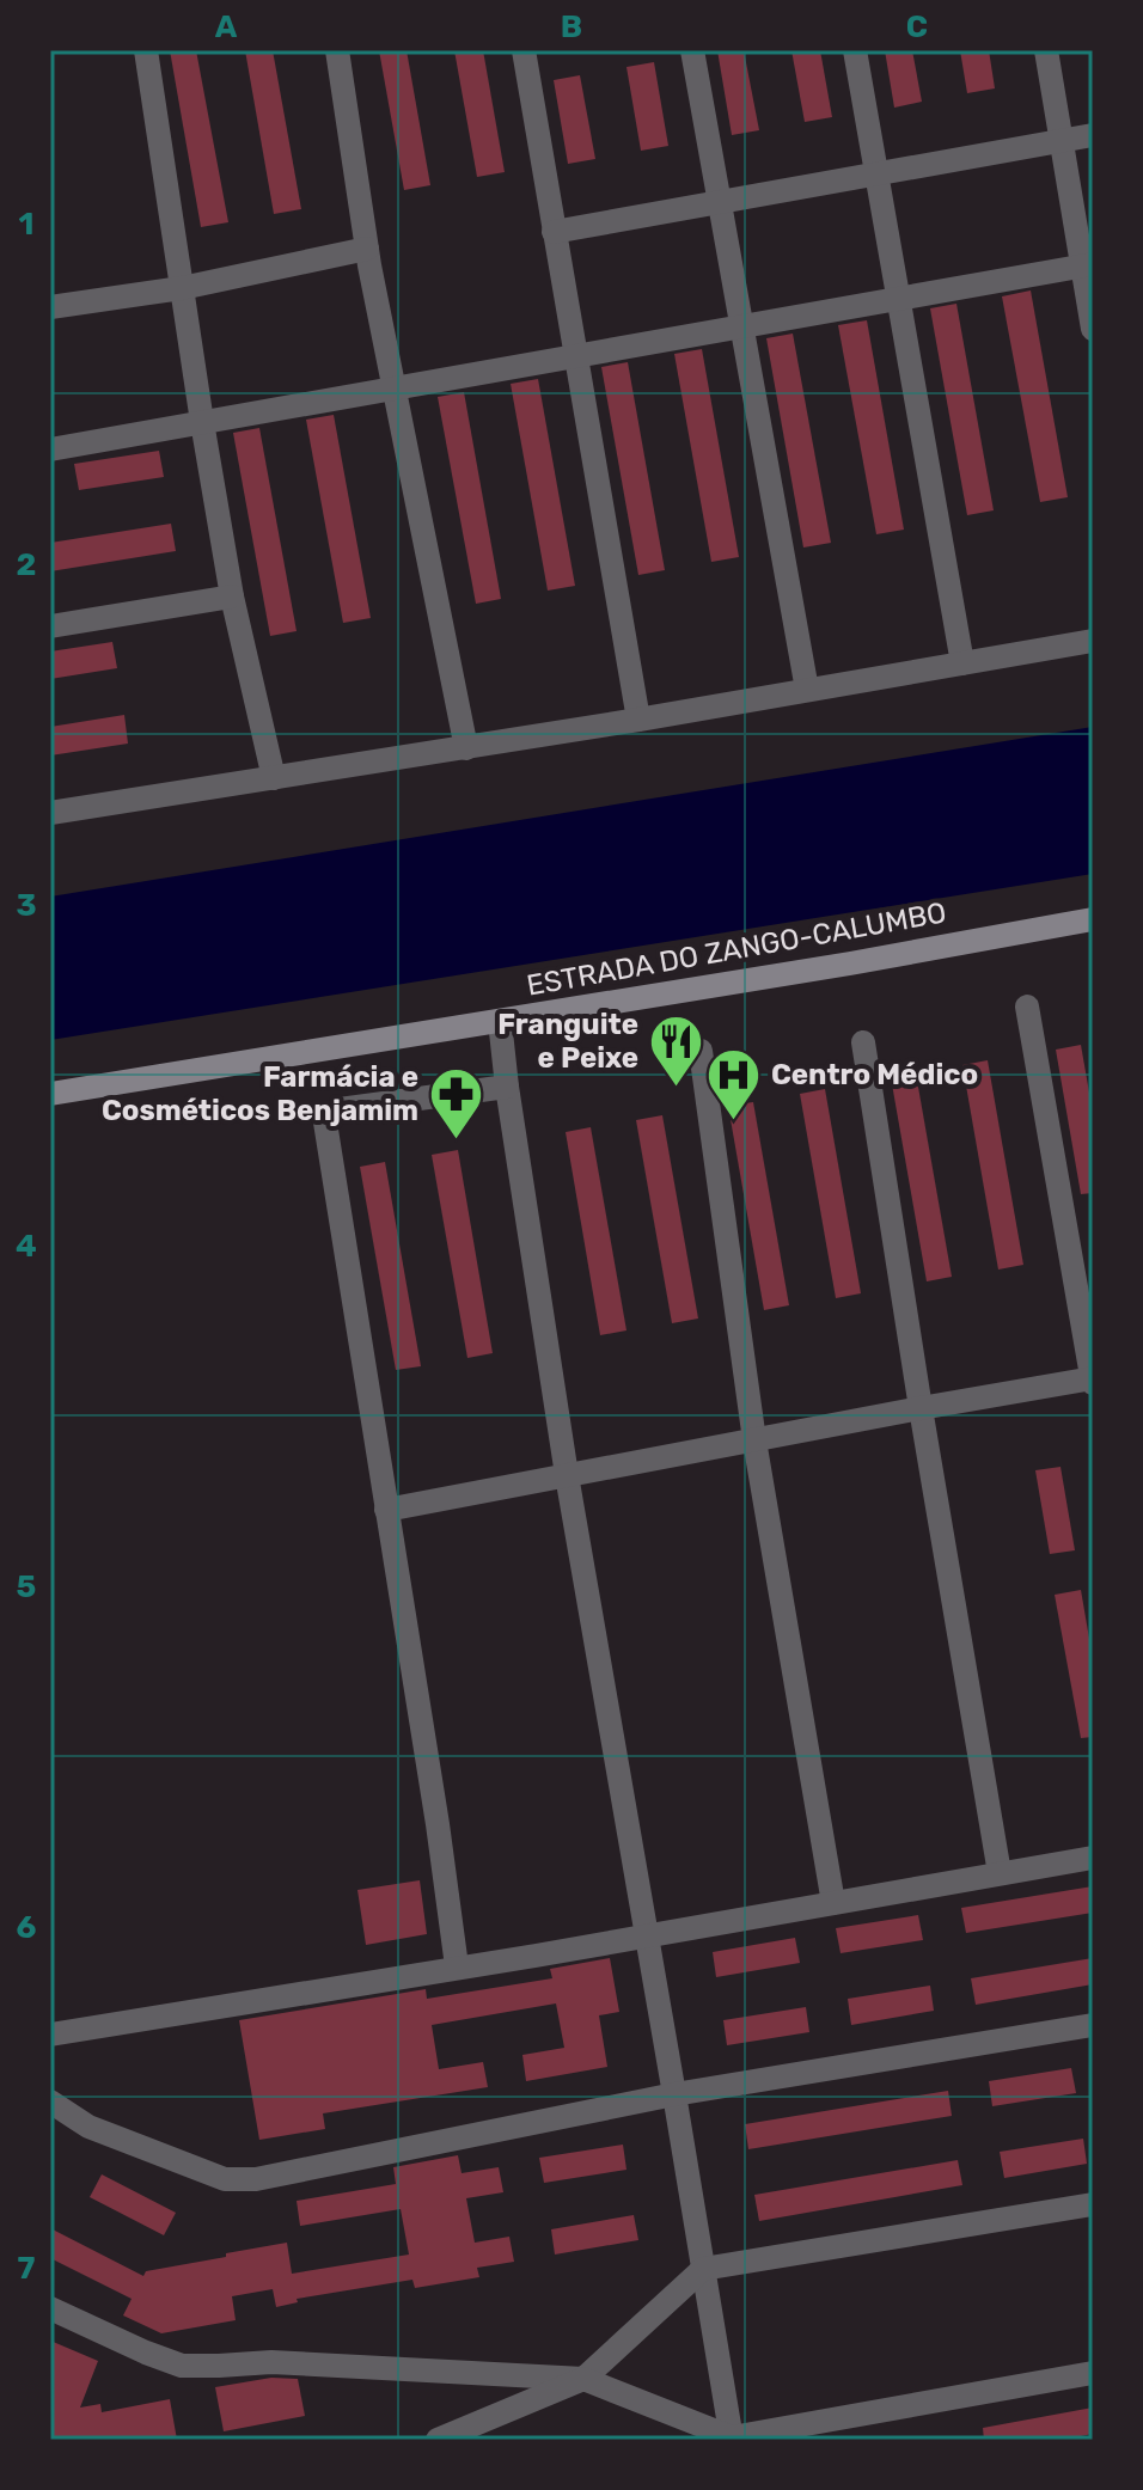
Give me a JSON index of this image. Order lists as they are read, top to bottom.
{
  "streets": {
    "main road": ["ESTRADA DO ZANGO-CALUMBO"]
  },
  "places": {
    "restaurant": ["Franguite e Peixe"],
    "hospital": ["Centro Médico"],
    "pharmacy": ["Farmácia e Cosméticos Benjamim"]
  },
  "grid": {
    "columns": ["A", "B", "C"],
    "rows": [
      "1",
      "2",
      "3",
      "4",
      "5",
      "6",
      "7"
    ]
  }
}
